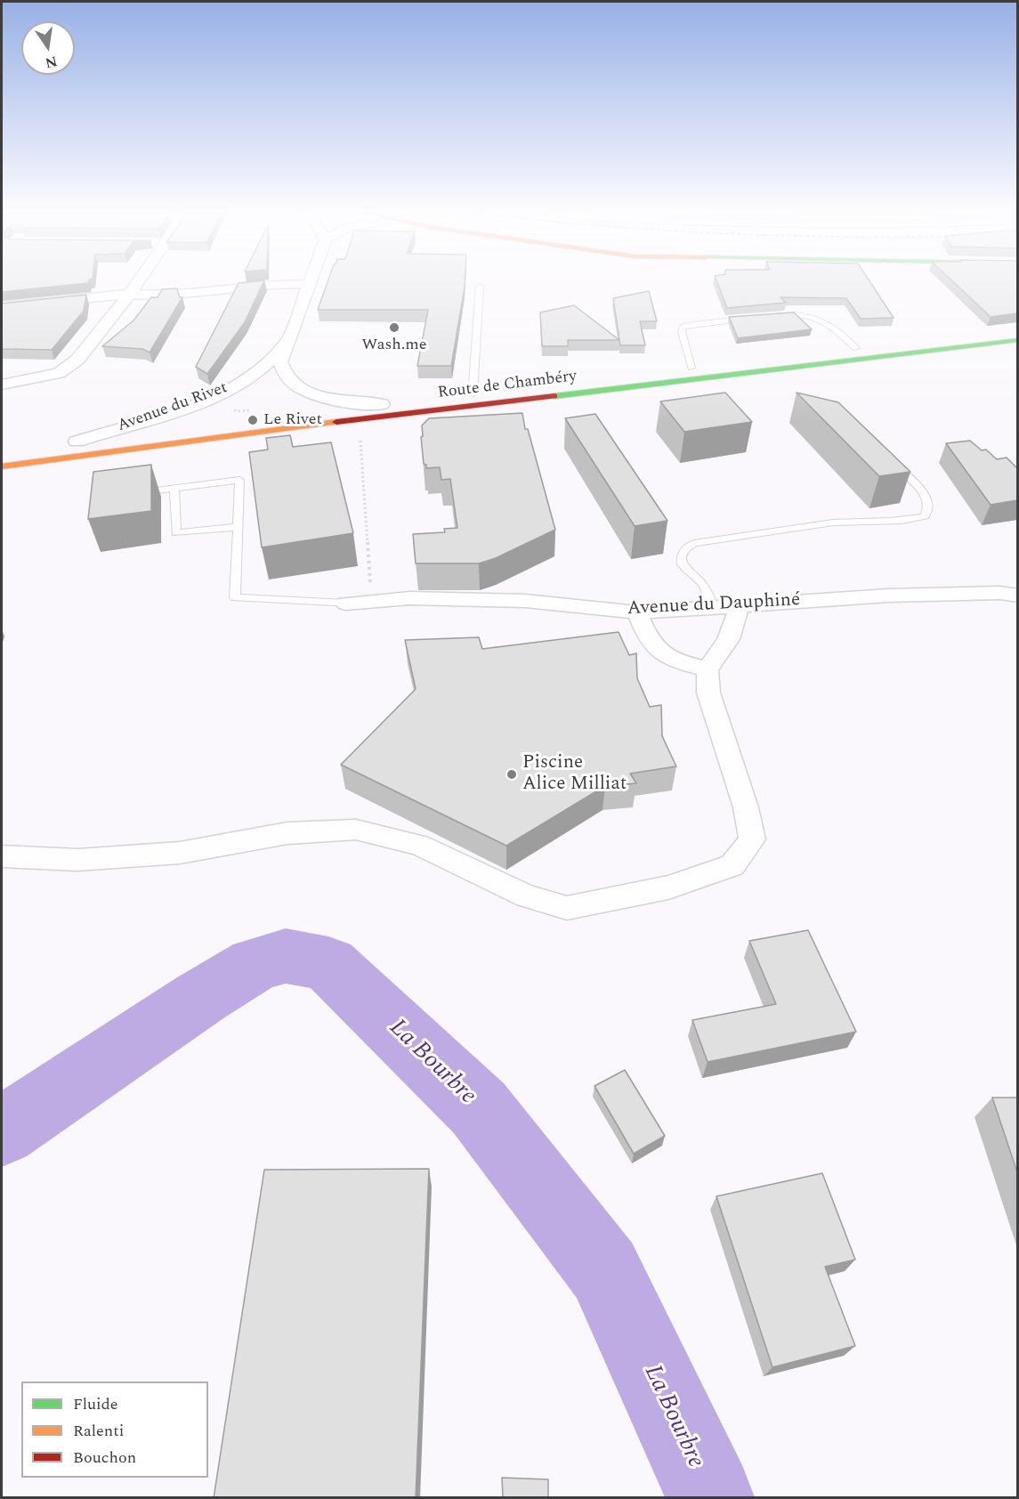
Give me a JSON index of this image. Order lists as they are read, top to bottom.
{
  "streets": {
    "main road": ["Route de Chambéry"],
    "street": ["Avenue du Rivet", "Avenue du Dauphiné"]
  },
  "crossings": [
    ["Route de Chambéry", "Avenue du Rivet"]
  ],
  "water": ["La Bourbre"],
  "places": ["Wash.me", "Le Rivet", "Piscine Alice Milliat"],
  "legend": ["Fluide", "Ralenti", "Bouchon"],
  "north": "bottom"
}
